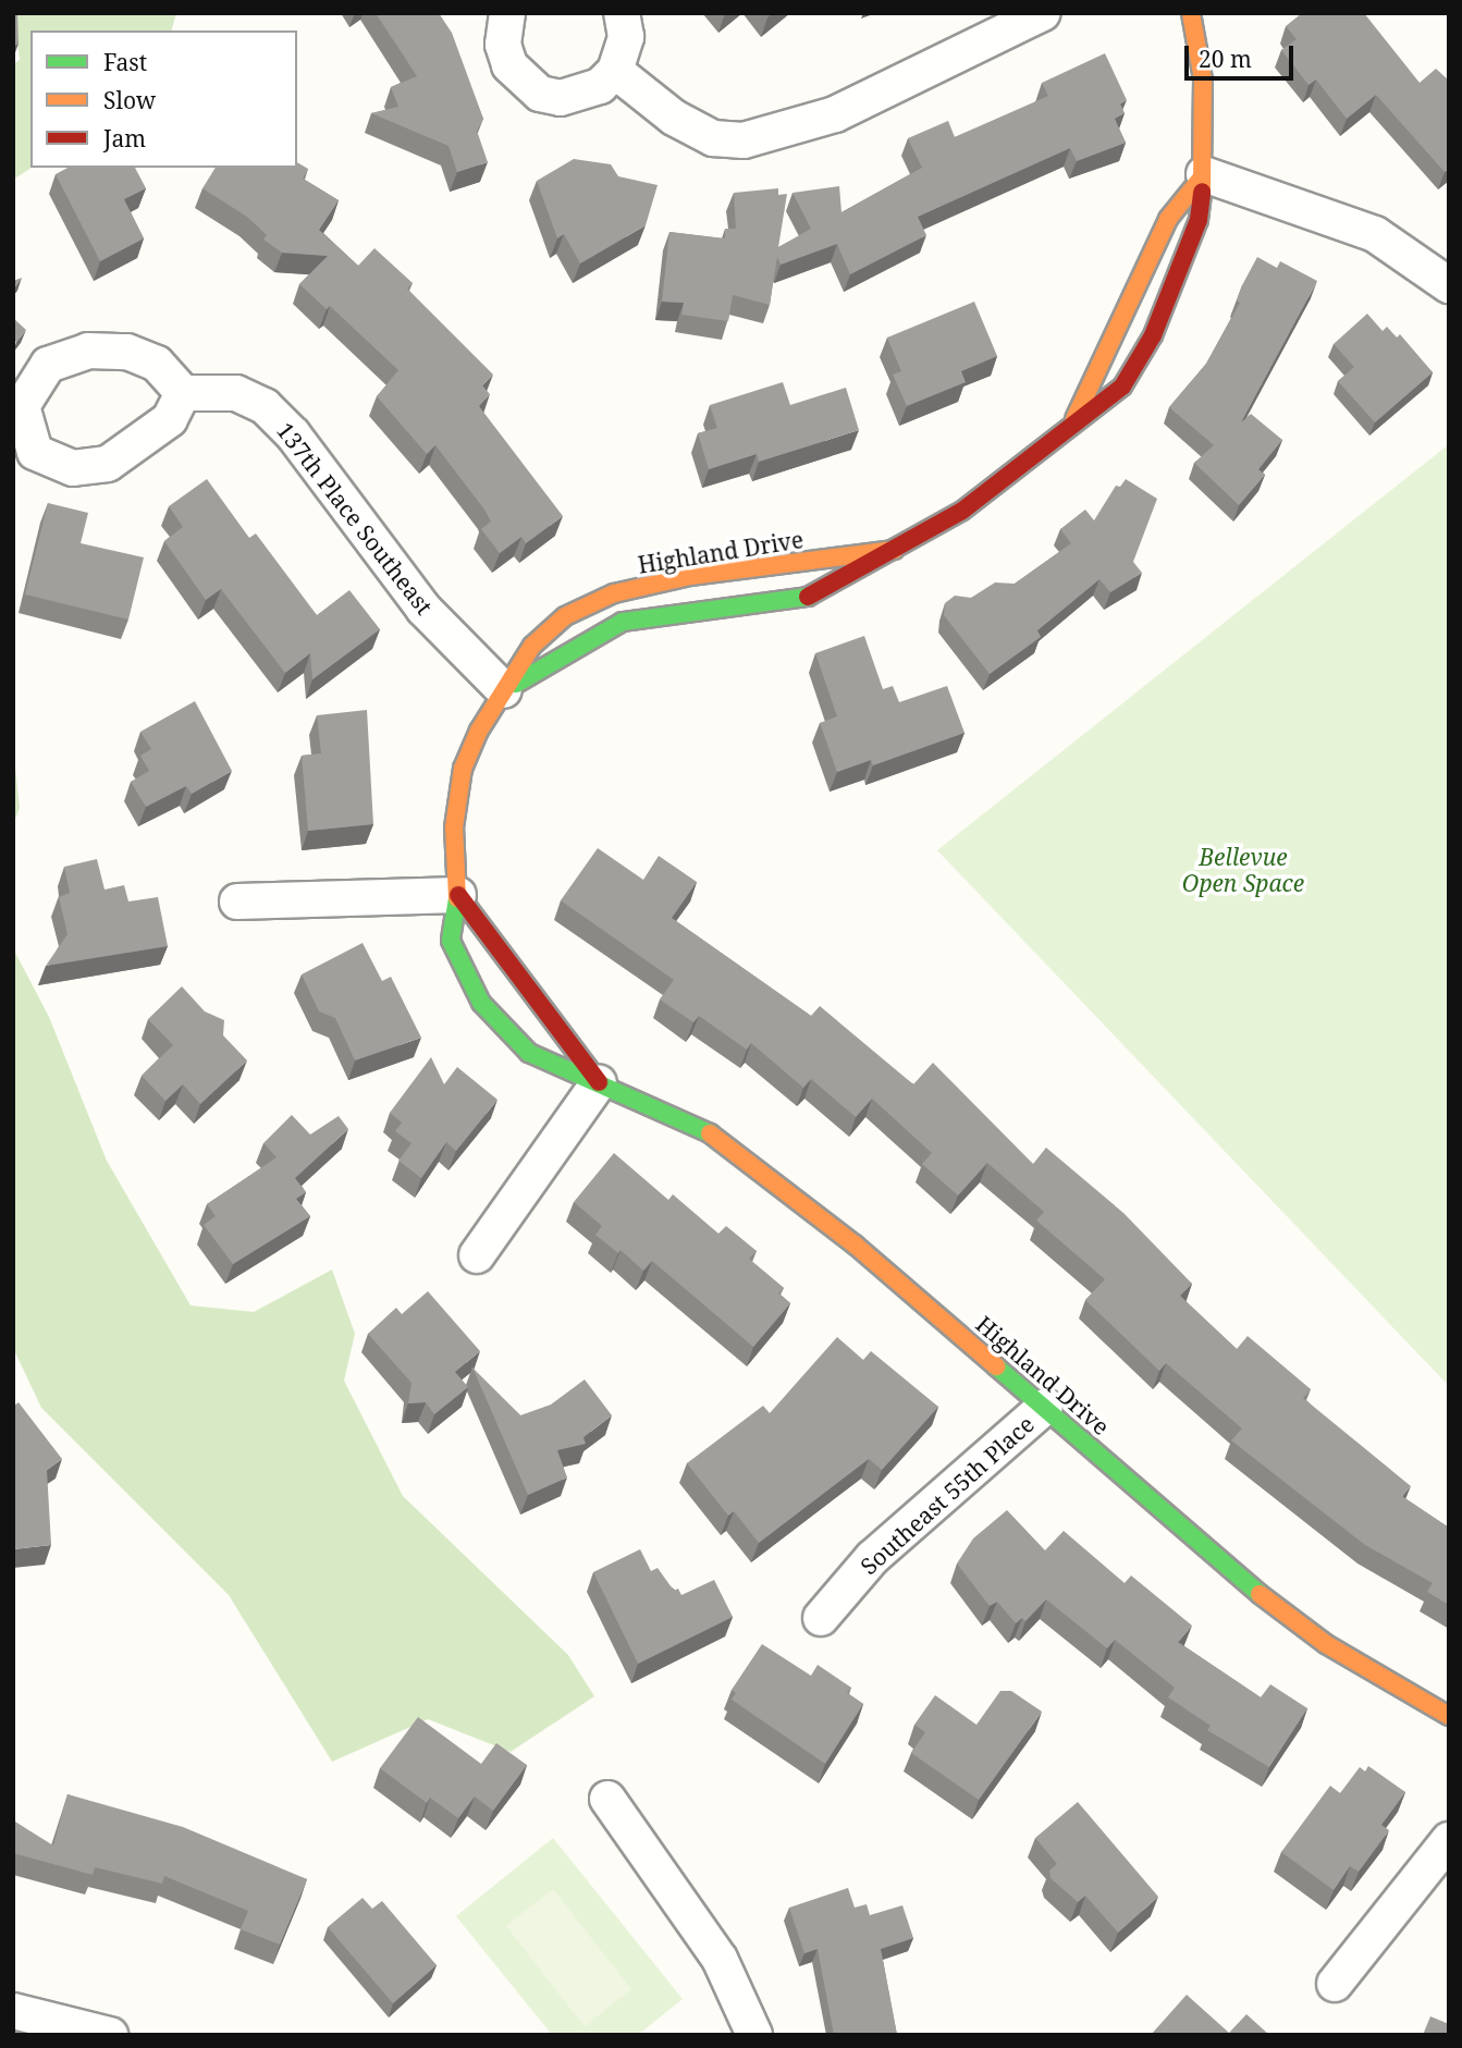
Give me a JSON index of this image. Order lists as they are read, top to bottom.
{
  "streets": {
    "street": ["137th Place Southeast", "Highland Drive", "Southeast 55th Place"]
  },
  "crossings": [
    ["137th Place Southeast", "Highland Drive"],
    ["Highland Drive", "Southeast 55th Place"]
  ],
  "parks": ["Bellevue Open Space"],
  "legend": ["Fast", "Slow", "Jam"],
  "scale_bar": "20 m"
}
